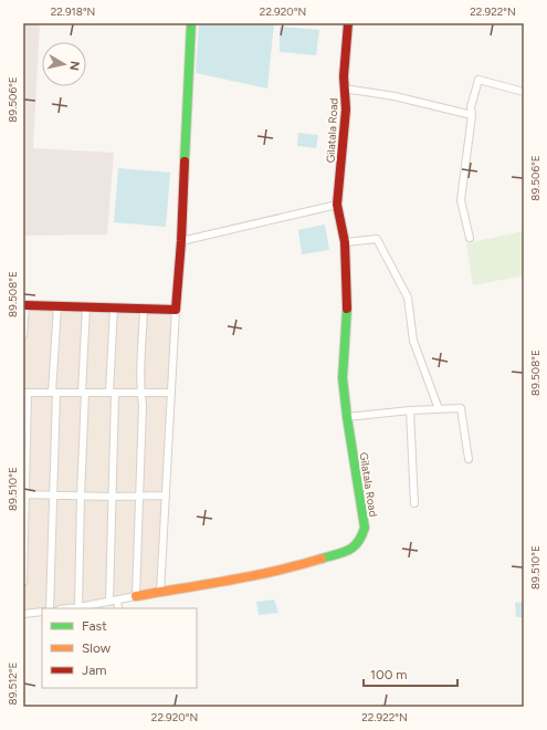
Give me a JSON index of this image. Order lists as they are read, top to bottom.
{
  "streets": {
    "street": ["Gilatala Road"]
  },
  "legend": ["Fast", "Slow", "Jam"],
  "scale_bar": "100 m",
  "north": "right",
  "coordinates": [
    "22.918°N",
    "22.920°N",
    "22.922°N",
    "89.506°E",
    "89.508°E",
    "89.510°E",
    "89.512°E"
  ]
}
